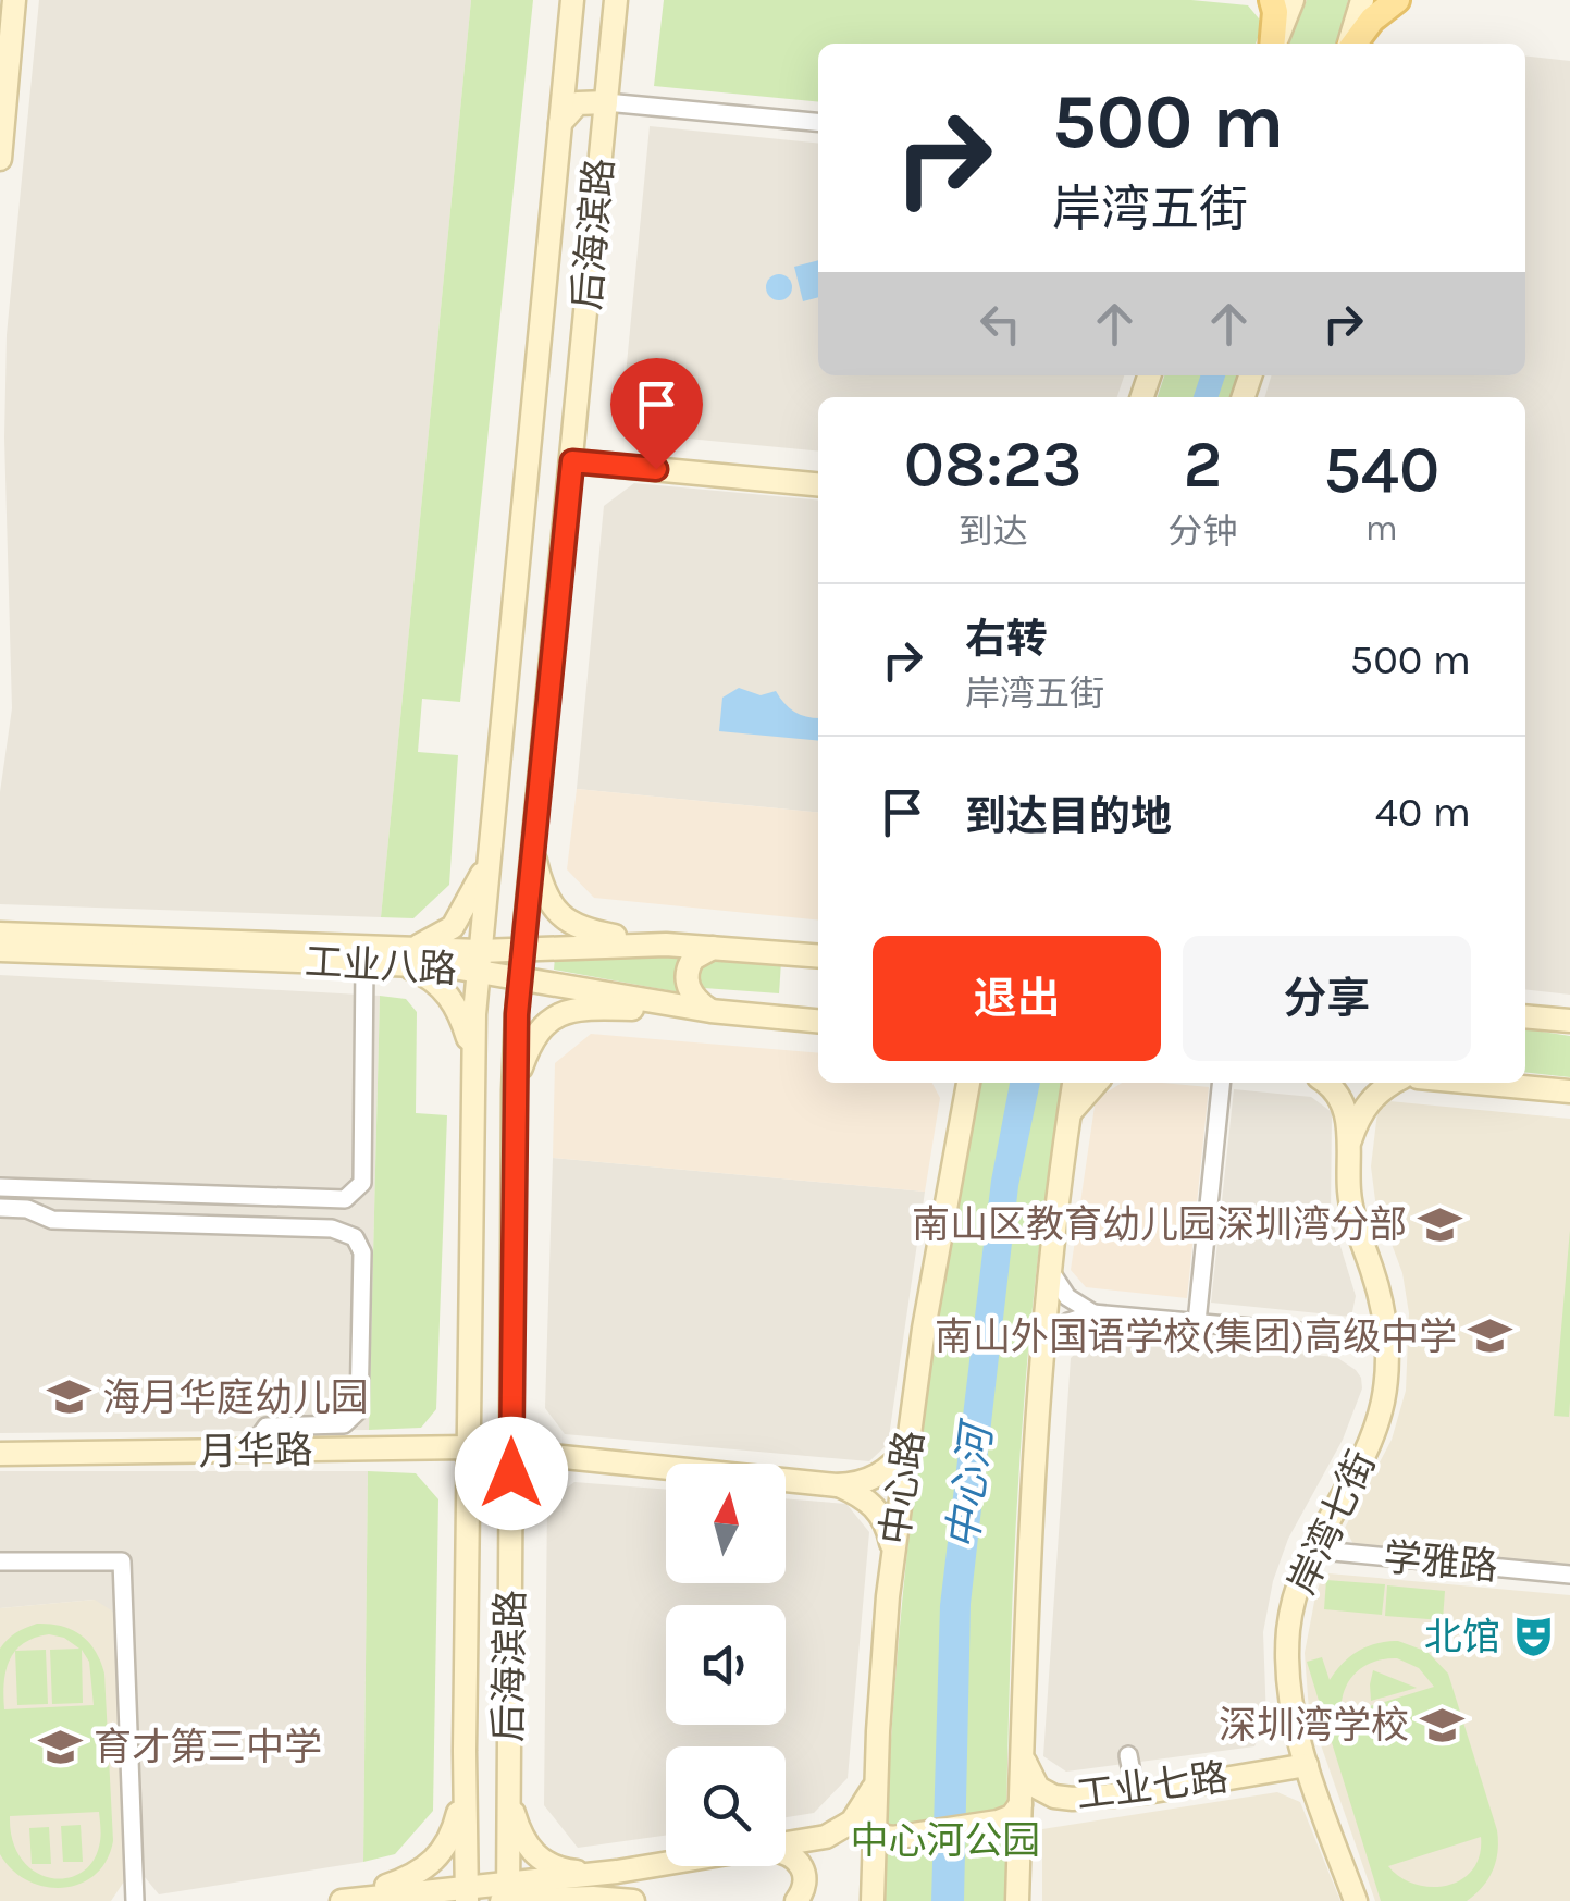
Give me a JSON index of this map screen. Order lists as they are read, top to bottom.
{
  "streets": {
    "main road": [
      "后海滨路",
      "工业八路",
      "月华路",
      "中心路",
      "岸湾七街",
      "工业七路"
    ],
    "street": ["学雅路"]
  },
  "crossings": [
    ["后海滨路", "工业八路"],
    ["后海滨路", "月华路"],
    ["岸湾七街", "学雅路"],
    ["岸湾七街", "工业七路"]
  ],
  "water": ["中心河"],
  "parks": ["中心河公园"],
  "places": {
    "school or university": [
      "南山区教育幼儿园深圳湾分部",
      "南山外国语学校(集团)高级中学",
      "海月华庭幼儿园",
      "深圳湾学校",
      "育才第三中学"
    ],
    "theatre": ["北馆"]
  },
  "north": "top",
  "page": {
    "turn": ["500 m", "岸湾五街"],
    "eta": [
      "08:23",
      "到达",
      "2",
      "分钟",
      "540",
      "m"
    ],
    "list": [
      {
        "name": "右转",
        "note": "岸湾五街",
        "value": "500 m"
      },
      {
        "name": "到达目的地",
        "value": "40 m"
      }
    ],
    "buttons": ["退出", "分享"]
  }
}
